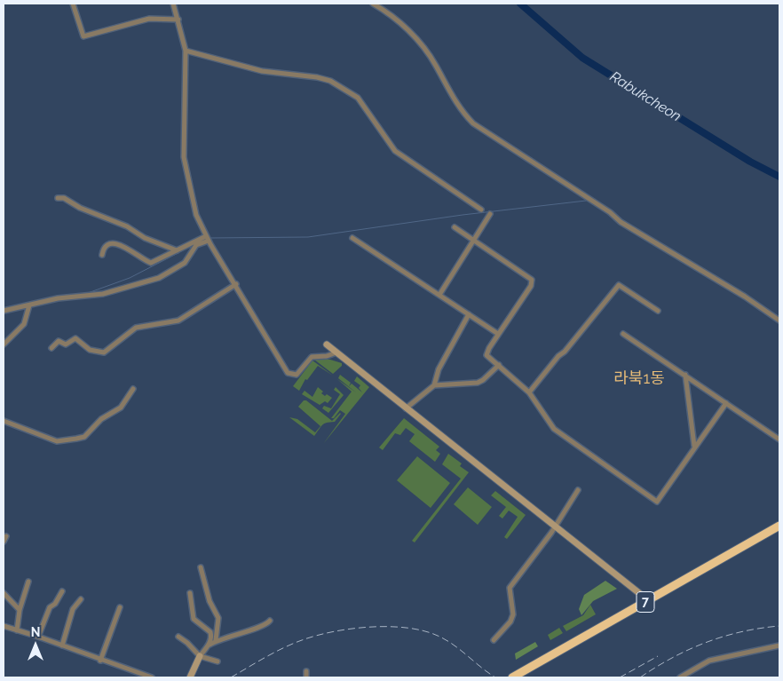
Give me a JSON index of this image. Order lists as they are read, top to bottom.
{
  "streets": {
    "highway": ["7"]
  },
  "districts": ["라북1동"],
  "water": ["Rabukcheon"],
  "north": "top"
}
